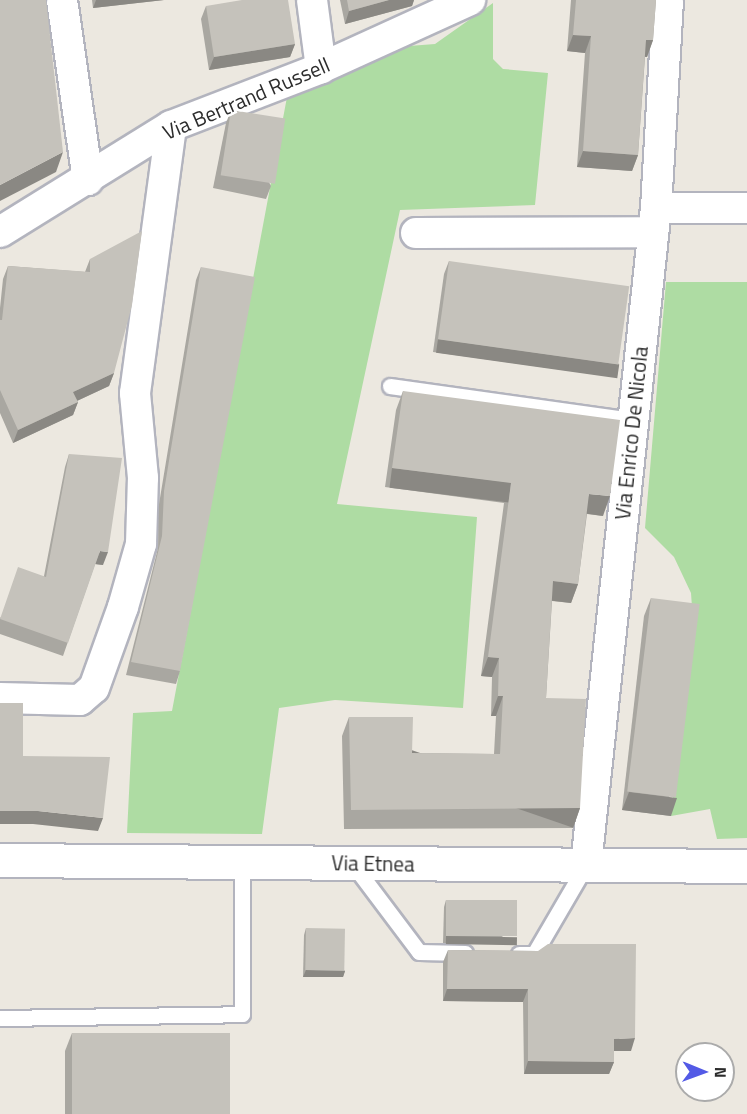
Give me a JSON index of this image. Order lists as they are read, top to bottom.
{
  "streets": {
    "main road": ["Via Etnea"],
    "street": ["Via Bertrand Russell", "Via Enrico De Nicola"]
  },
  "crossings": [
    ["Via Enrico De Nicola", "Via Etnea"]
  ],
  "north": "right"
}
